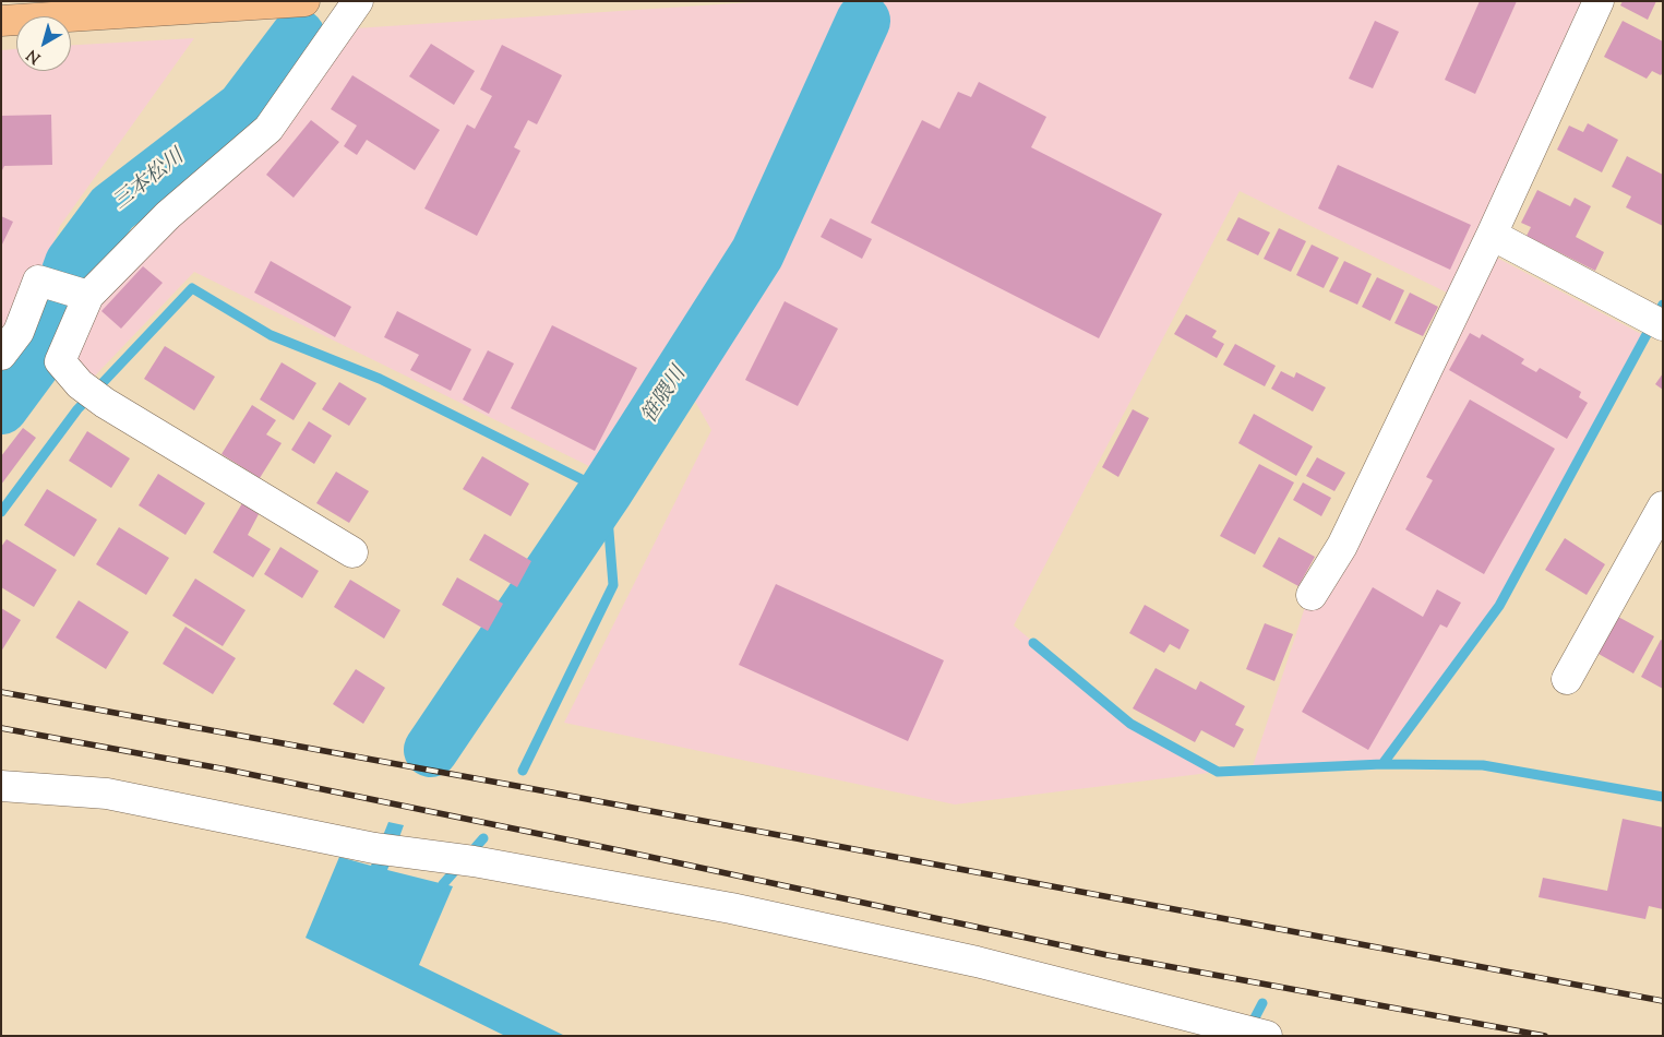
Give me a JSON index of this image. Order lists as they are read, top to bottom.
{
  "water": ["三本松川", "笹隈川"],
  "north": "bottom left"
}
